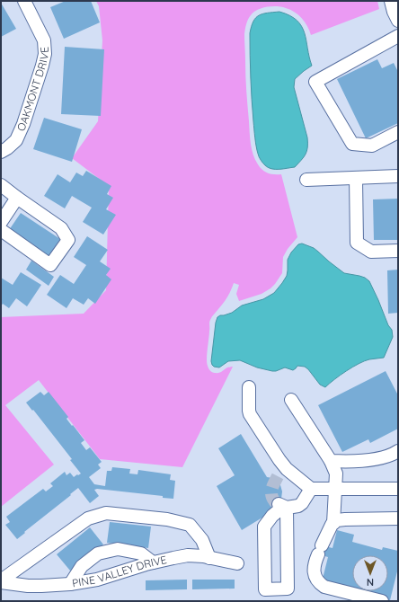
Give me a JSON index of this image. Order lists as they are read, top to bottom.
{
  "streets": {
    "street": ["OAKMONT DRIVE", "PINE VALLEY DRIVE"]
  },
  "north": "bottom"
}
